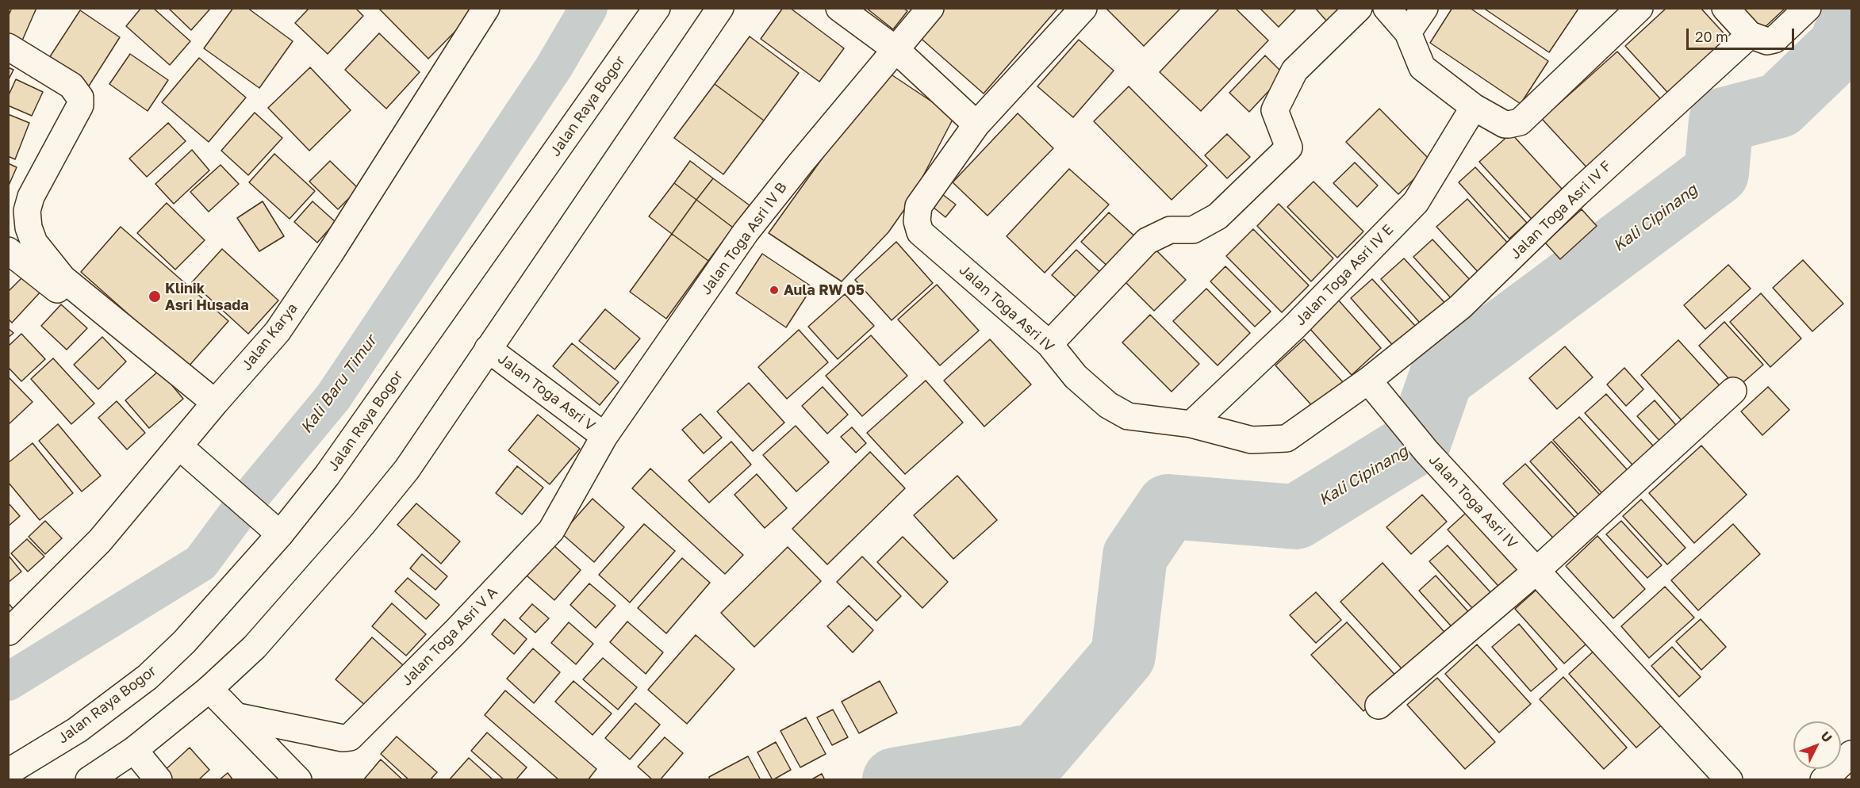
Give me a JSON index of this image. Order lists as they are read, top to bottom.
{
  "streets": {
    "main road": [
      "Jalan Raya Bogor",
      "Jalan Toga Asri IV F",
      "Jalan Toga Asri IV B",
      "Jalan Toga Asri IV E",
      "Jalan Toga Asri IV",
      "Jalan Karya",
      "Jalan Toga Asri V",
      "Jalan Toga Asri V A"
    ]
  },
  "crossings": [
    ["Jalan Toga Asri IV F", "Jalan Toga Asri IV"],
    ["Jalan Toga Asri IV B", "Jalan Toga Asri V"],
    ["Jalan Toga Asri IV B", "Jalan Toga Asri V A"],
    ["Jalan Toga Asri IV E", "Jalan Toga Asri IV"],
    ["Jalan Toga Asri V", "Jalan Toga Asri V A"]
  ],
  "water": ["Kali Cipinang", "Kali Baru Timur"],
  "places": ["Aula RW 05", "Klinik Asri Husada"],
  "scale_bar": "20 m",
  "north": "top right"
}
